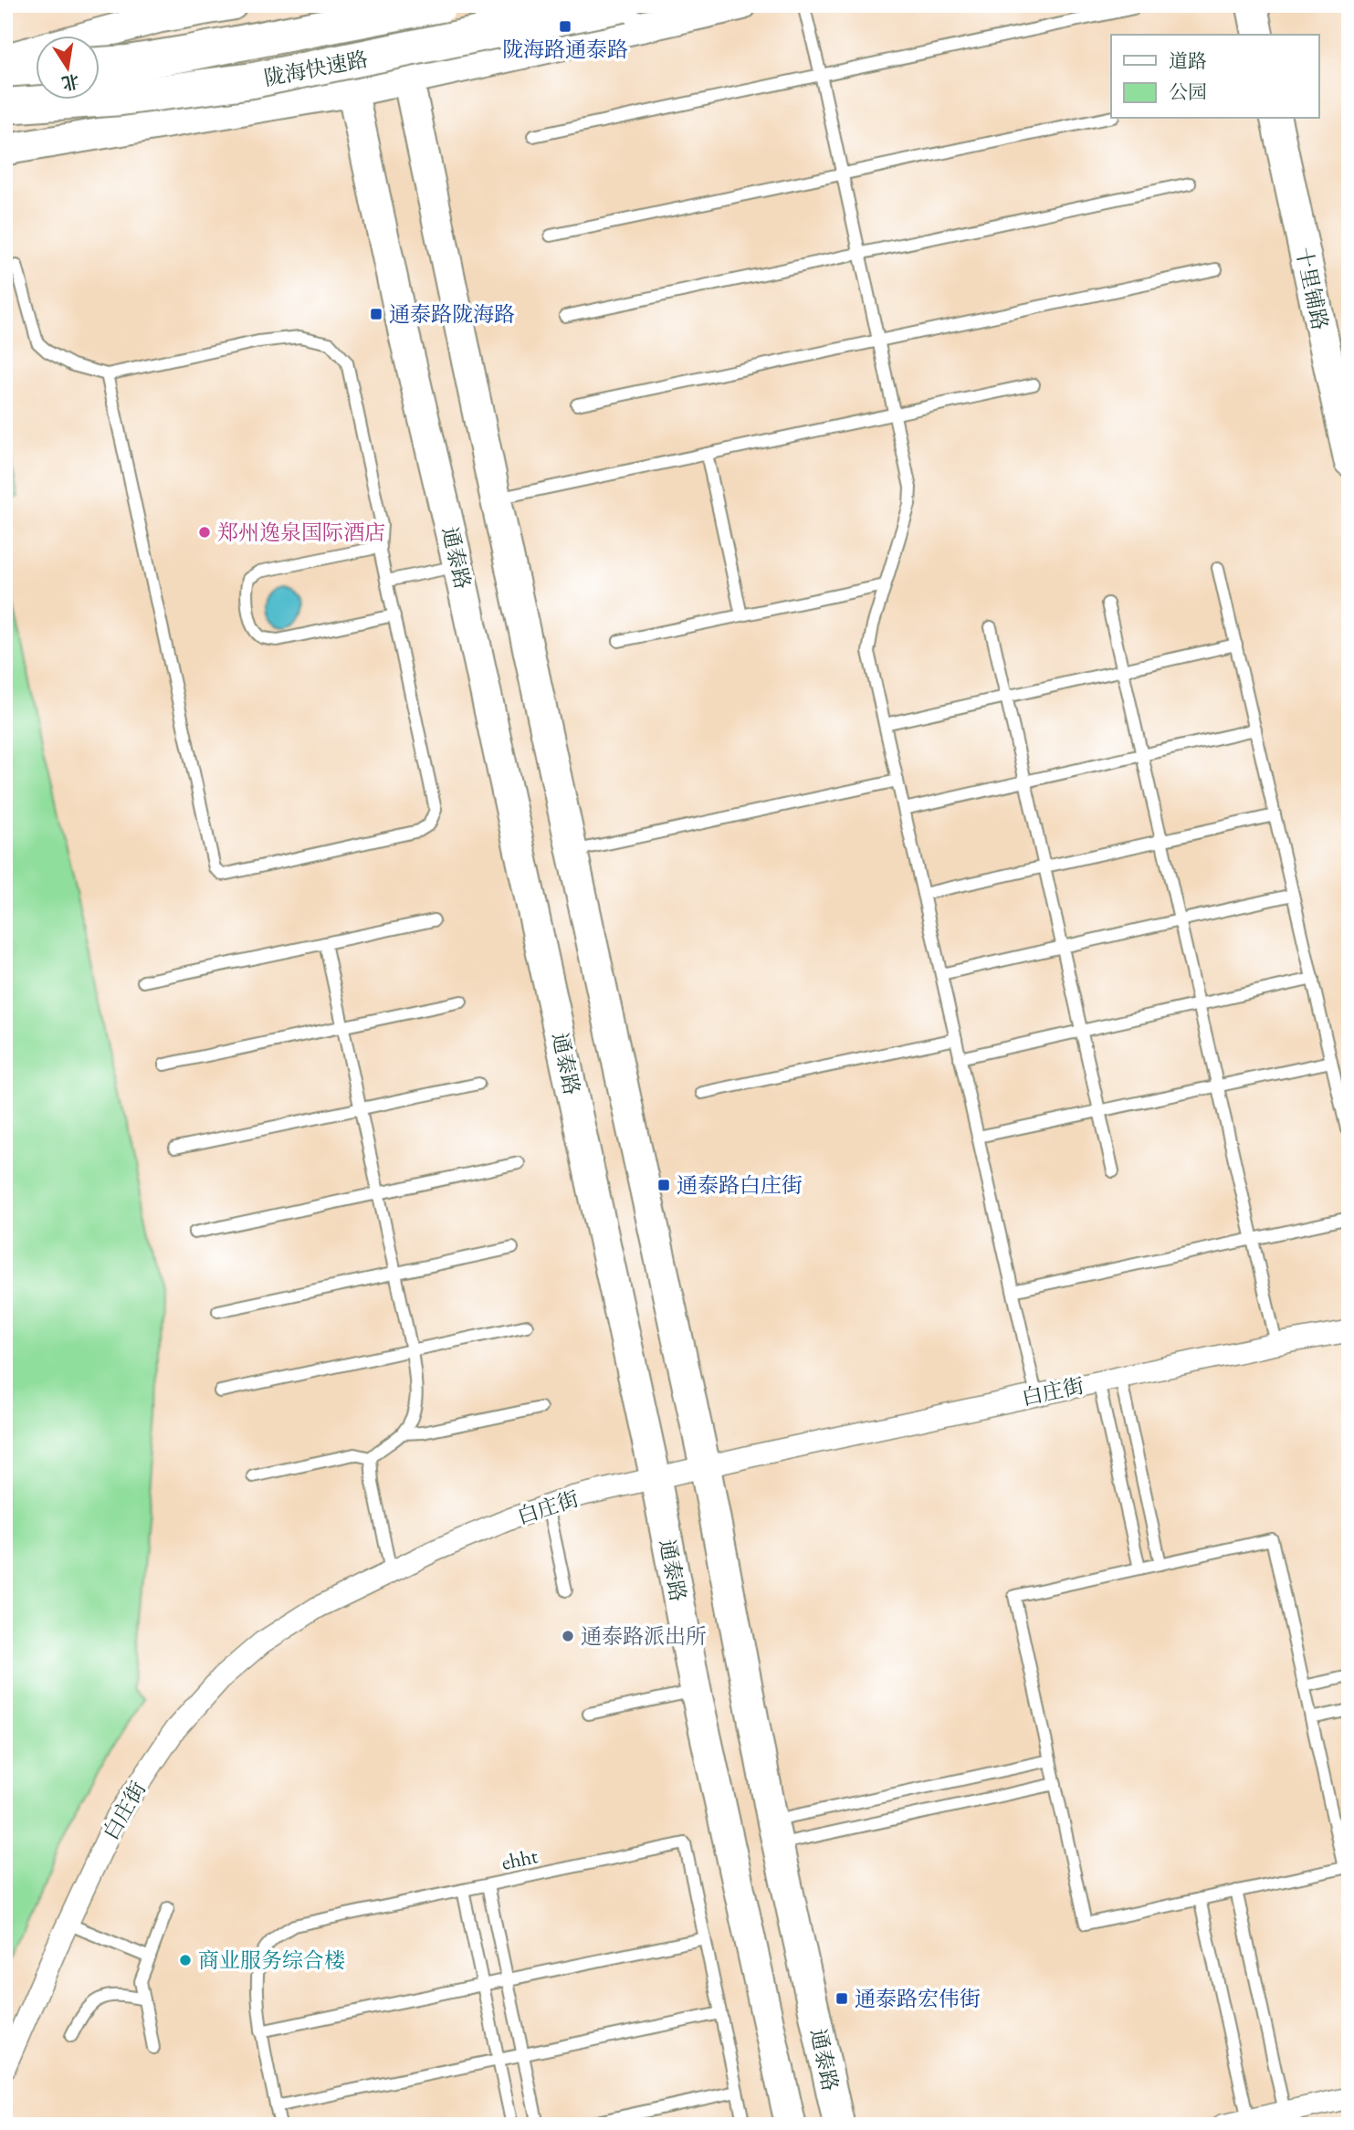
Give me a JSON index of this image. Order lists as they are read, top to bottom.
{
  "streets": {
    "highway": ["陇海快速路"],
    "street": ["十里铺路", "通泰路", "白庄街"],
    "lane": ["ehht"]
  },
  "crossings": [
    ["通泰路", "白庄街"]
  ],
  "places": {
    "transit": [
      "陇海路通泰路",
      "通泰路陇海路",
      "通泰路白庄街",
      "通泰路宏伟街"
    ],
    "other": ["郑州逸泉国际酒店", "通泰路派出所", "商业服务综合楼"]
  },
  "legend": ["道路", "公园"],
  "north": "bottom"
}
